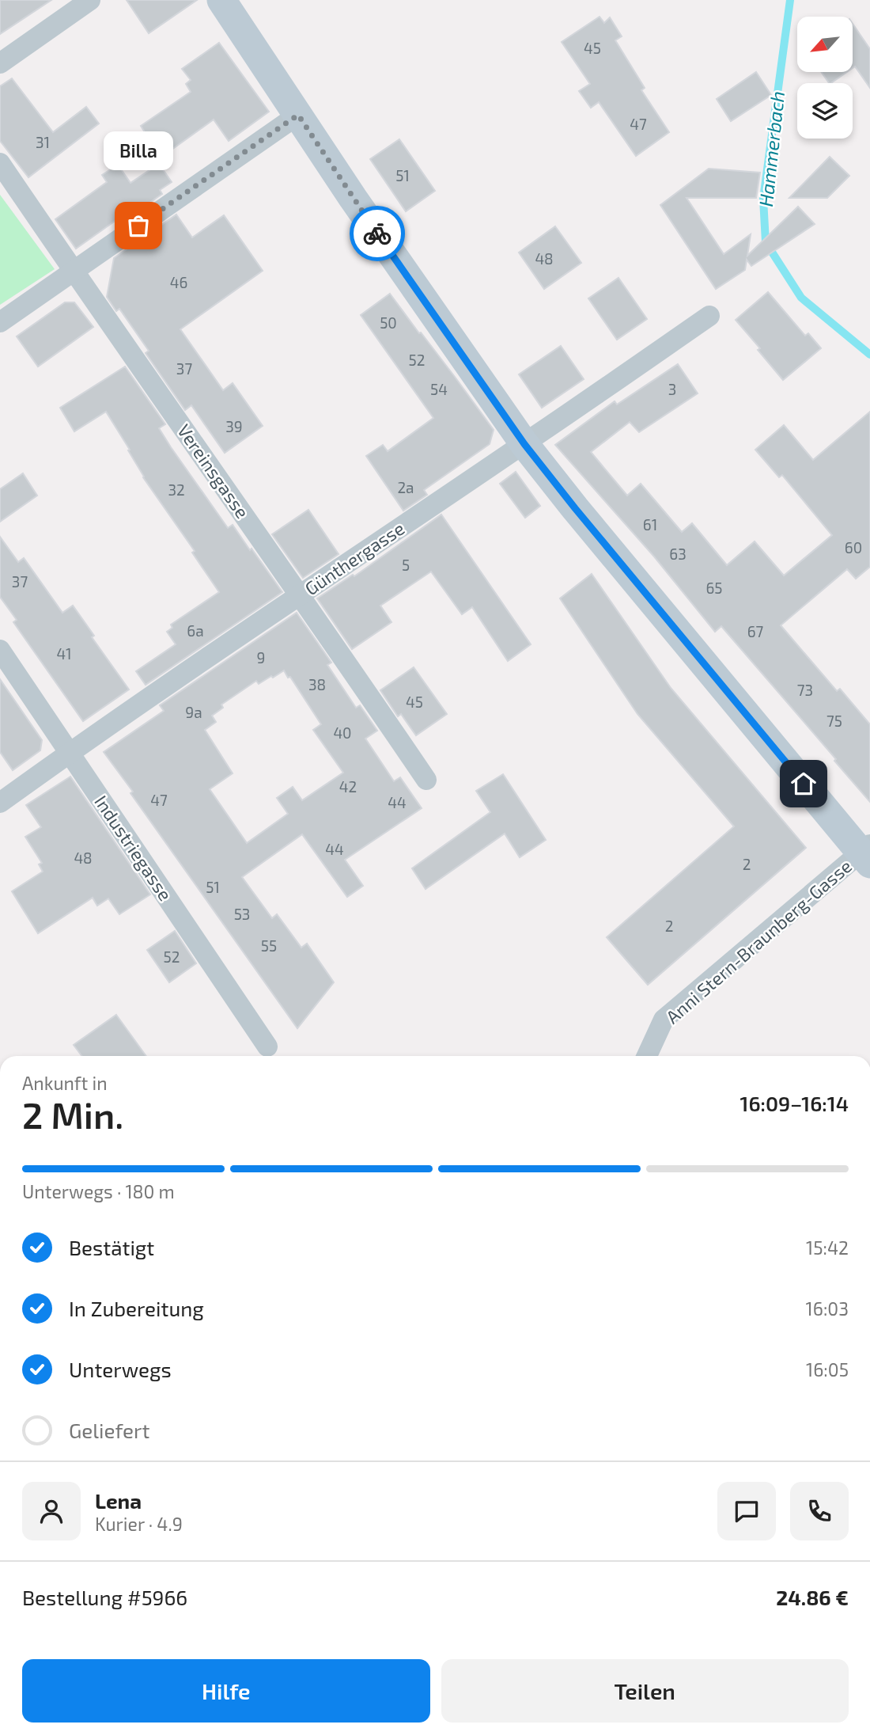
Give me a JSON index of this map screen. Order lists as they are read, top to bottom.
{
  "streets": {
    "street": [
      "Vereinsgasse",
      "Günthergasse",
      "Industriegasse",
      "Anni Stern-Braunberg-Gasse"
    ]
  },
  "crossings": [
    ["Vereinsgasse", "Günthergasse"],
    ["Günthergasse", "Industriegasse"]
  ],
  "water": ["Hammerbach"],
  "places": ["Billa"],
  "house_numbers": [
    "45",
    "47",
    "31",
    "51",
    "48",
    "46",
    "50",
    "52",
    "37",
    "54",
    "3",
    "39",
    "2a",
    "32",
    "61",
    "60",
    "63",
    "5",
    "37",
    "65",
    "6a",
    "67",
    "41",
    "9",
    "38",
    "73",
    "45",
    "9a",
    "75",
    "40",
    "42",
    "47",
    "44",
    "44",
    "48",
    "2",
    "51",
    "53",
    "2",
    "55",
    "52"
  ],
  "north": "bottom left",
  "page": {
    "bubble": "Billa",
    "heading": ["2 Min.", "Ankunft in", "16:09–16:14"],
    "panel": [
      "Lena",
      "Kurier · 4.9",
      "Bestellung #5966",
      "24.86 €"
    ],
    "bar": "Unterwegs · 180 m",
    "list": [
      ["Bestätigt", "15:42"],
      ["In Zubereitung", "16:03"],
      ["Unterwegs", "16:05"],
      "Geliefert"
    ],
    "buttons": ["Hilfe", "Teilen"]
  }
}
